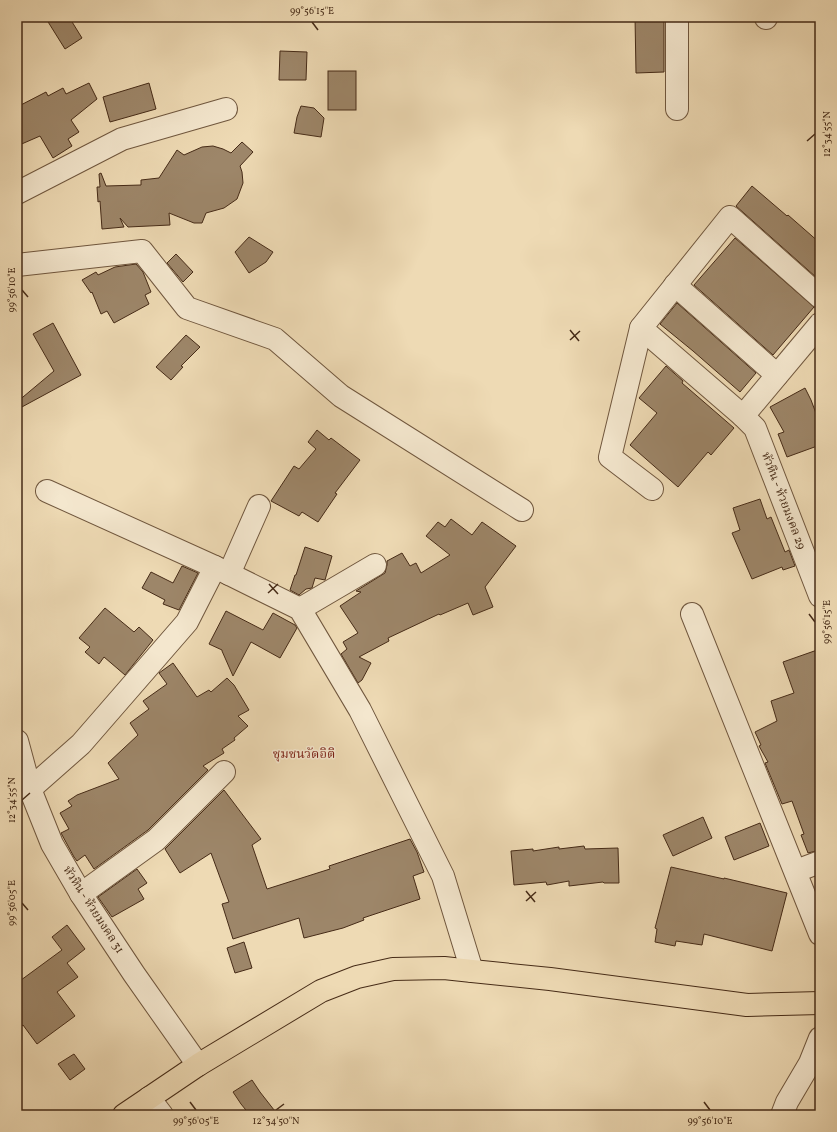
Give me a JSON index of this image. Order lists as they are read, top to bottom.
{
  "streets": {
    "street": ["หัวหิน - ห้วยมงคล 29", "หัวหิน - ห้วยมงคล 31"]
  },
  "districts": ["ชุมชนวัดอิติ"],
  "coordinates": [
    "99°56'15\"E",
    "12°34'55\"N",
    "99°56'10\"E",
    "99°56'05\"E",
    "12°34'50\"N"
  ]
}
